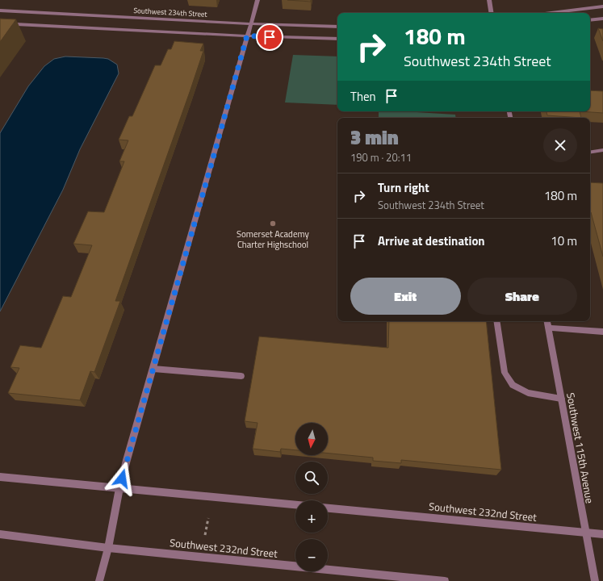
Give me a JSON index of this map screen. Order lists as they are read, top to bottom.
{
  "streets": {
    "street": ["Southwest 234th Street", "Southwest 115th Avenue", "Southwest 232nd Street"]
  },
  "crossings": [
    ["Southwest 115th Avenue", "Southwest 232nd Street"]
  ],
  "places": ["Somerset Academy Charter Highschool"],
  "north": "bottom",
  "page": {
    "turn": ["180 m", "Southwest 234th Street"],
    "then": "Then",
    "heading": ["3 min", "190 m · 20:11"],
    "list": [
      {
        "name": "Turn right",
        "note": "Southwest 234th Street",
        "value": "180 m"
      },
      {
        "name": "Arrive at destination",
        "value": "10 m"
      }
    ],
    "buttons": ["Exit", "Share"],
    "map_buttons": ["+", "−"]
  }
}
